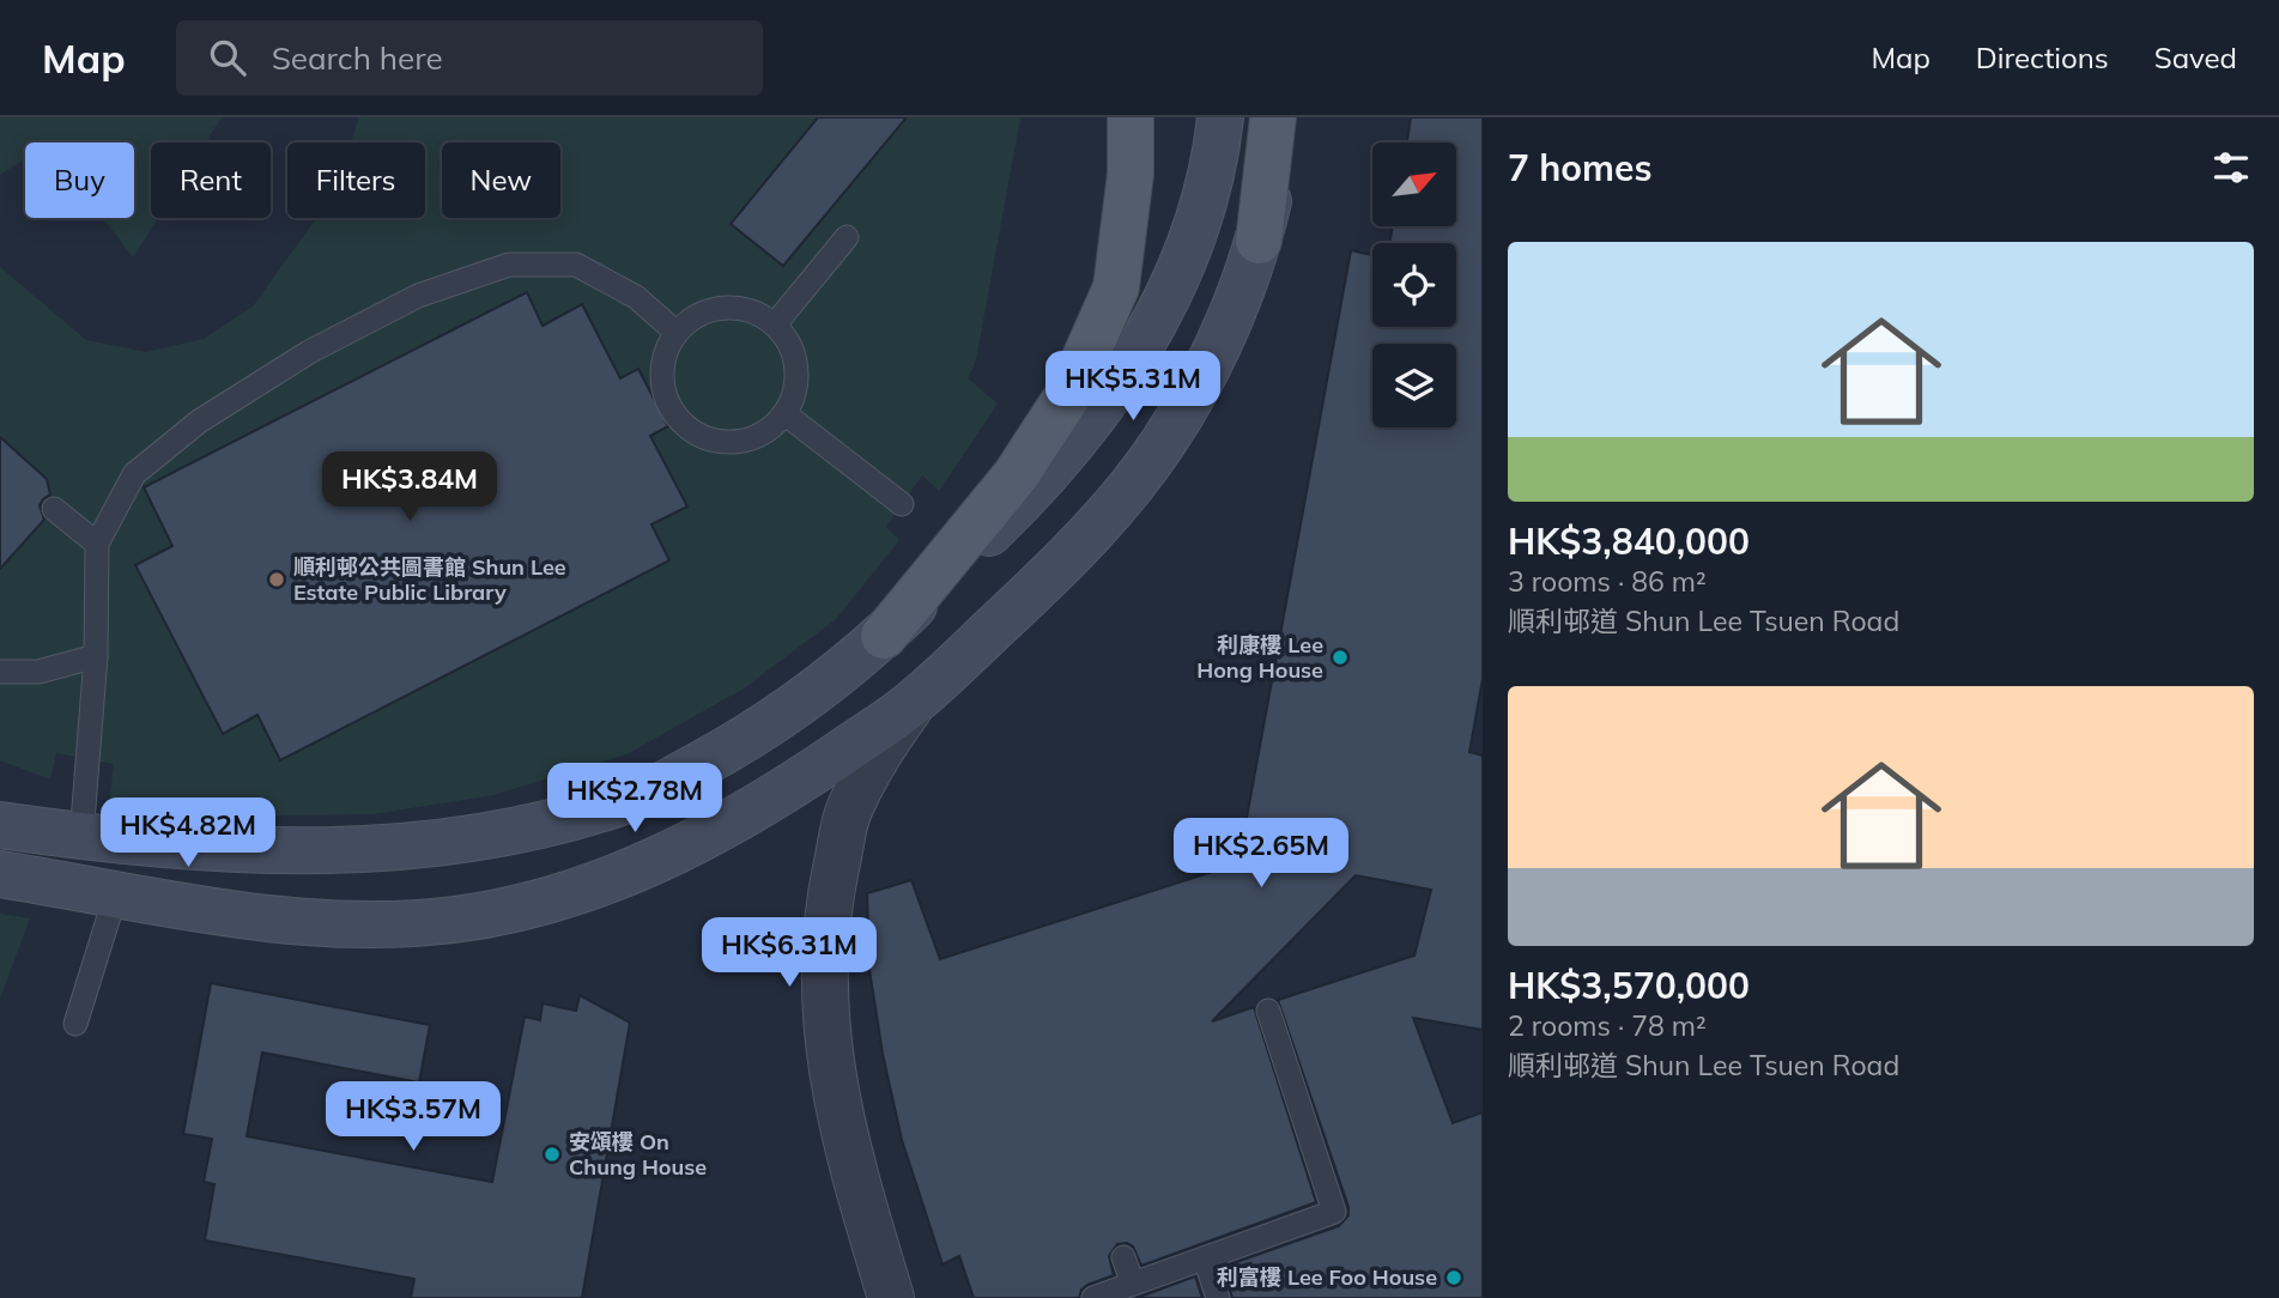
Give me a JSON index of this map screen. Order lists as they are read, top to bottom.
{
  "places": [
    "順利邨公共圖書館 Shun Lee Estate Public Library",
    "利康樓 Lee Hong House",
    "安頌樓 On Chung House",
    "利富樓 Lee Foo House"
  ],
  "north": "top right",
  "page": {
    "header": "Map",
    "search": "Search here",
    "nav": ["Map", "Directions", "Saved"],
    "heading": "7 homes",
    "chip": [
      "Buy",
      "Rent",
      "Filters",
      "New"
    ],
    "list": [
      {
        "name": "HK$3,840,000",
        "note": "3 rooms · 86 m² · 順利邨道 Shun Lee Tsuen Road"
      },
      {
        "name": "HK$3,570,000",
        "note": "2 rooms · 78 m² · 順利邨道 Shun Lee Tsuen Road"
      }
    ],
    "price": [
      "HK$5.31M",
      "HK$3.84M",
      "HK$2.78M",
      "HK$4.82M",
      "HK$2.65M",
      "HK$6.31M",
      "HK$3.57M"
    ]
  }
}
